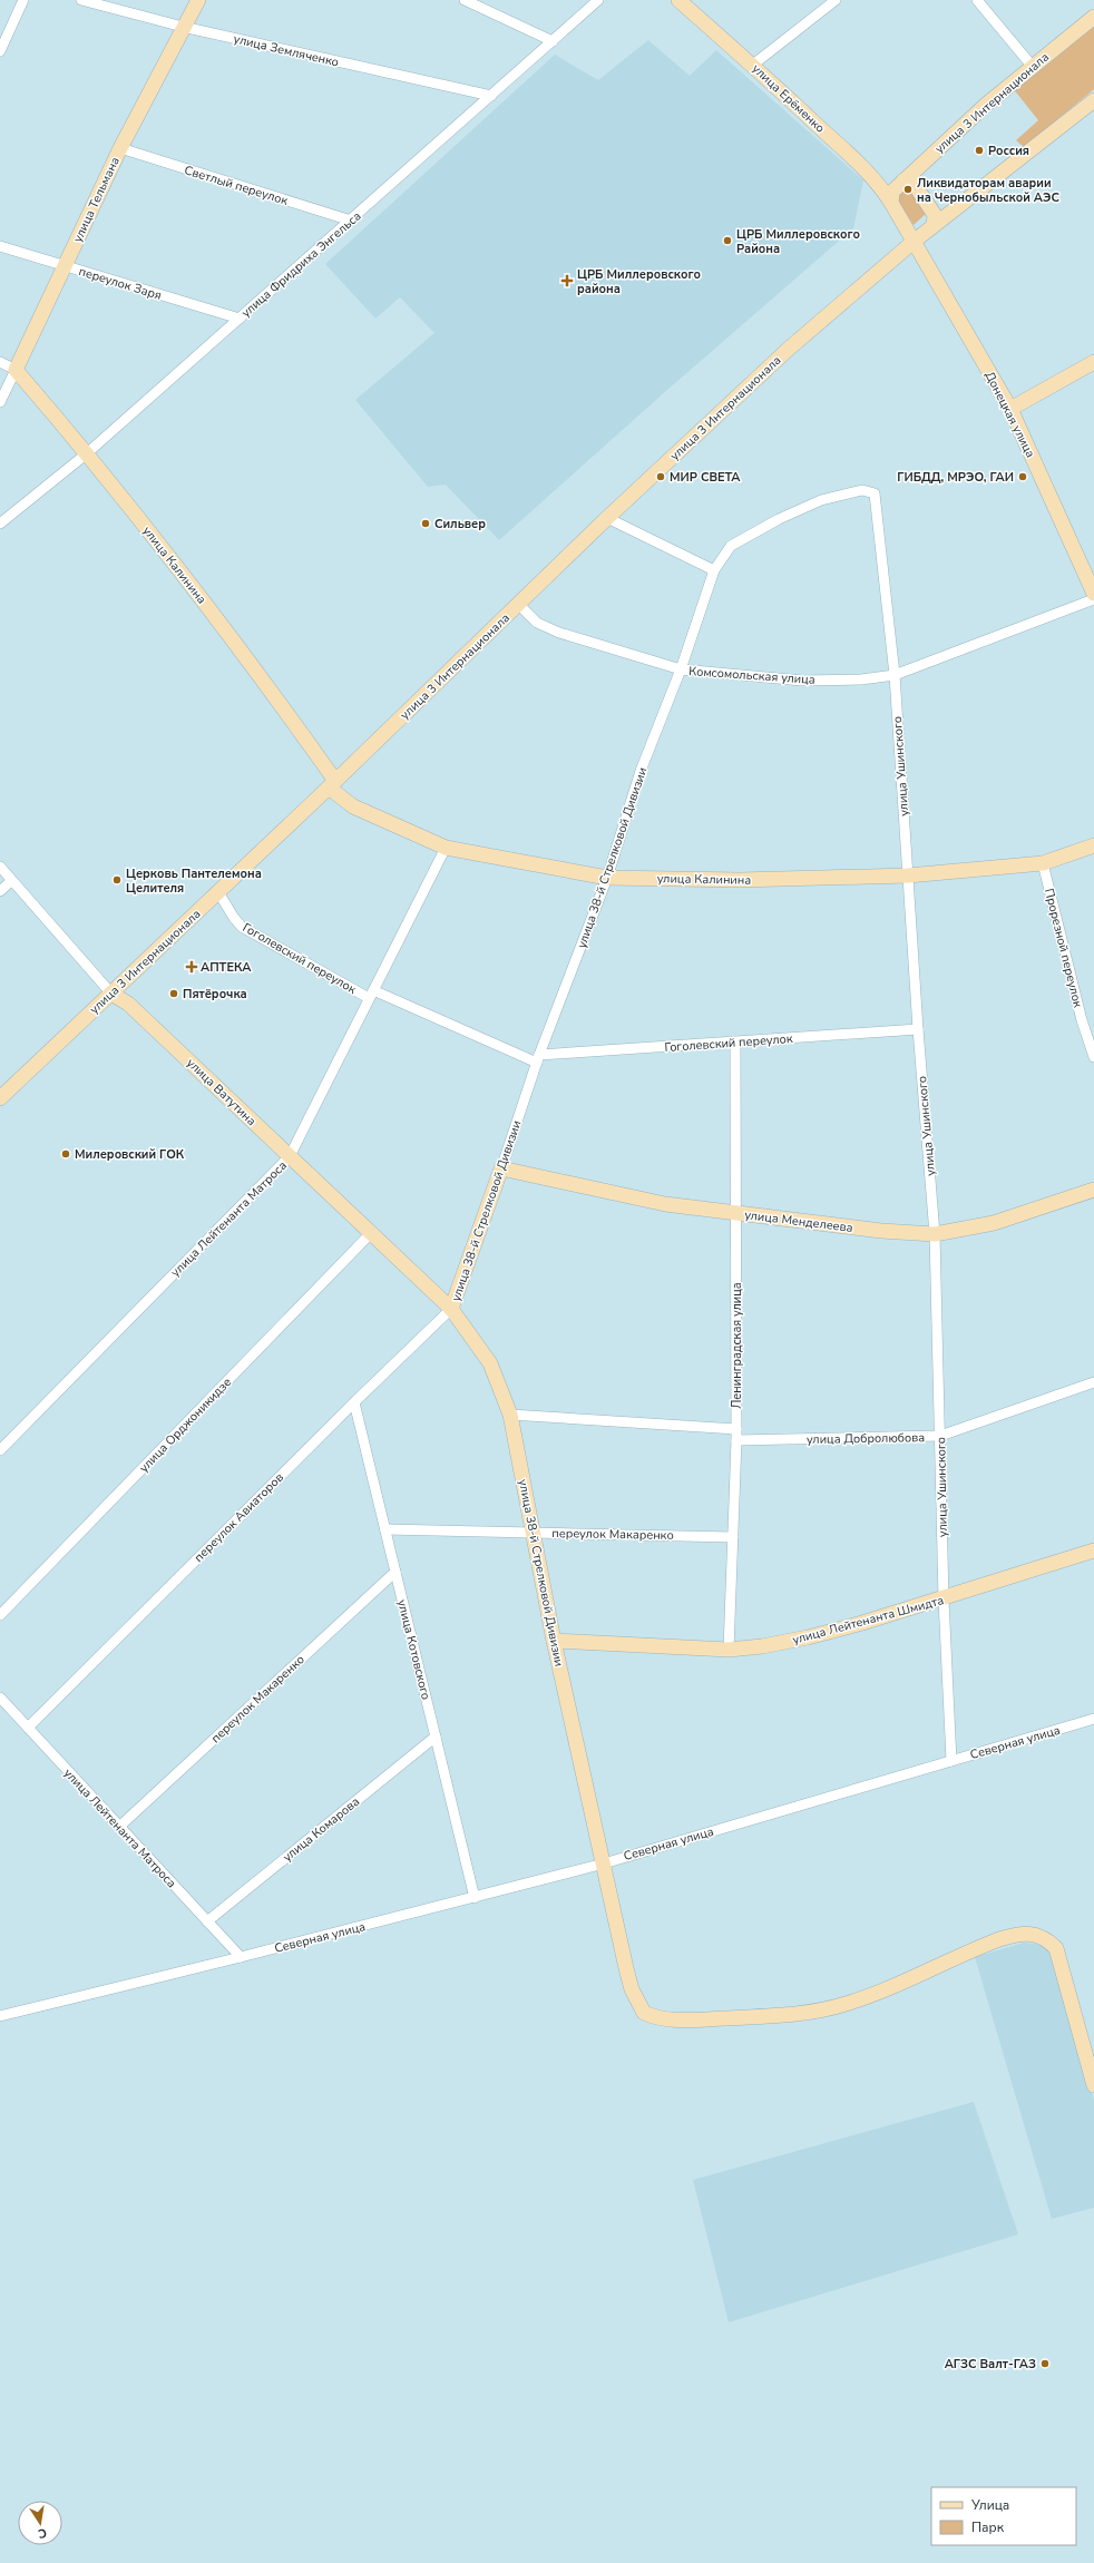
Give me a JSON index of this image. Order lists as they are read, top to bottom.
{
  "streets": {
    "street": [
      "улица Земляченко",
      "улица Ерёменко",
      "улица 3 Интернационала",
      "Светлый переулок",
      "улица Тельмана",
      "улица Фридриха Энгельса",
      "переулок Заря",
      "Донецкая улица",
      "улица Калинина",
      "Комсомольская улица",
      "улица Ушинского",
      "улица 38-й Стрелковой Дивизии",
      "Прорезной переулок",
      "Гоголевский переулок",
      "улица Ватутина",
      "улица Лейтенанта Матроса",
      "улица Менделеева",
      "Ленинградская улица",
      "улица Орджоникидзе",
      "улица Добролюбова",
      "переулок Авиаторов",
      "переулок Макаренко",
      "улица Лейтенанта Шмидта",
      "улица Котовского",
      "Северная улица",
      "улица Комарова"
    ]
  },
  "crossings": [
    ["улица Земляченко", "улица Тельмана"],
    ["улица Земляченко", "улица Фридриха Энгельса"],
    ["улица Ерёменко", "улица 3 Интернационала"],
    ["улица 3 Интернационала", "Донецкая улица"],
    ["улица 3 Интернационала", "улица Калинина"],
    ["улица 3 Интернационала", "Комсомольская улица"],
    ["улица 3 Интернационала", "Гоголевский переулок"],
    ["улица 3 Интернационала", "улица Ватутина"],
    ["Светлый переулок", "улица Тельмана"],
    ["Светлый переулок", "улица Фридриха Энгельса"],
    ["улица Тельмана", "переулок Заря"],
    ["улица Тельмана", "улица Калинина"],
    ["улица Фридриха Энгельса", "переулок Заря"],
    ["улица Фридриха Энгельса", "улица Калинина"],
    ["улица Калинина", "улица Ушинского"],
    ["улица Калинина", "улица 38-й Стрелковой Дивизии"],
    ["улица Калинина", "Прорезной переулок"],
    ["улица Калинина", "улица Лейтенанта Матроса"],
    ["Комсомольская улица", "улица Ушинского"],
    ["Комсомольская улица", "улица 38-й Стрелковой Дивизии"],
    ["улица Ушинского", "улица 38-й Стрелковой Дивизии"],
    ["улица Ушинского", "Гоголевский переулок"],
    ["улица Ушинского", "улица Менделеева"],
    ["улица Ушинского", "улица Добролюбова"],
    ["улица Ушинского", "улица Лейтенанта Шмидта"],
    ["улица Ушинского", "Северная улица"],
    ["улица 38-й Стрелковой Дивизии", "Гоголевский переулок"],
    ["улица 38-й Стрелковой Дивизии", "улица Ватутина"],
    ["улица 38-й Стрелковой Дивизии", "улица Менделеева"],
    ["улица 38-й Стрелковой Дивизии", "переулок Авиаторов"],
    ["улица 38-й Стрелковой Дивизии", "переулок Макаренко"],
    ["улица 38-й Стрелковой Дивизии", "улица Лейтенанта Шмидта"],
    ["улица 38-й Стрелковой Дивизии", "Северная улица"],
    ["Гоголевский переулок", "улица Лейтенанта Матроса"],
    ["Гоголевский переулок", "Ленинградская улица"],
    ["улица Ватутина", "улица Лейтенанта Матроса"],
    ["улица Ватутина", "улица Орджоникидзе"],
    ["улица Ватутина", "переулок Авиаторов"],
    ["улица Лейтенанта Матроса", "переулок Авиаторов"],
    ["улица Лейтенанта Матроса", "переулок Макаренко"],
    ["улица Лейтенанта Матроса", "Северная улица"],
    ["улица Лейтенанта Матроса", "улица Комарова"],
    ["улица Менделеева", "Ленинградская улица"],
    ["Ленинградская улица", "улица Добролюбова"],
    ["Ленинградская улица", "переулок Макаренко"],
    ["Ленинградская улица", "улица Лейтенанта Шмидта"],
    ["переулок Авиаторов", "улица Котовского"],
    ["переулок Макаренко", "улица Котовского"],
    ["улица Котовского", "Северная улица"],
    ["улица Котовского", "улица Комарова"]
  ],
  "places": {
    "other": [
      "Россия",
      "Ликвидаторам аварии на Чернобыльской АЭС",
      "ЦРБ Миллеровского Района",
      "МИР СВЕТА",
      "ГИБДД, МРЭО, ГАИ",
      "Сильвер",
      "Церковь Пантелемона Целителя",
      "Пятёрочка",
      "Милеровский ГОК",
      "АГЗС Валт-ГАЗ"
    ],
    "health": ["ЦРБ Миллеровского района", "АПТЕКА"]
  },
  "legend": ["Улица", "Парк"],
  "north": "bottom"
}
